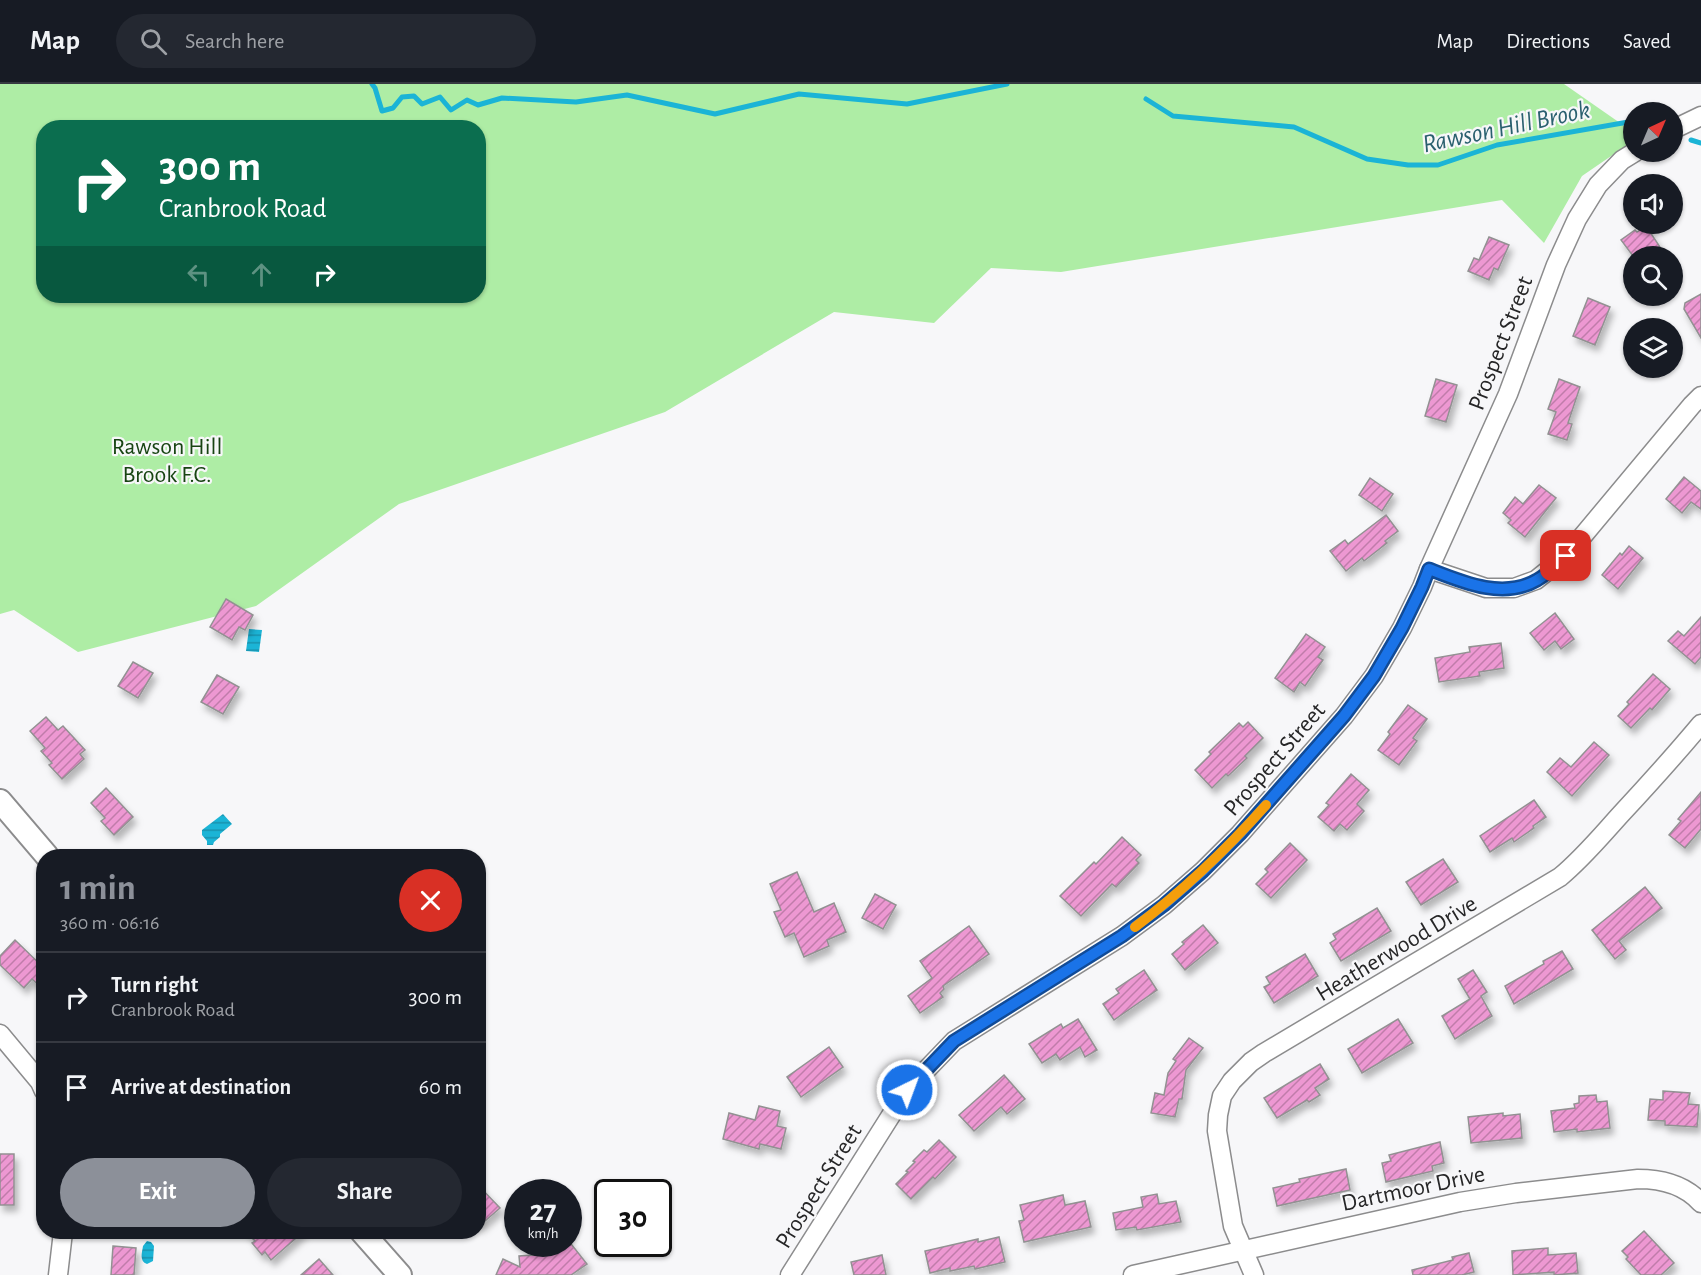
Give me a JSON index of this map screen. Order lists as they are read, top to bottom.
{
  "streets": {
    "street": ["Prospect Street", "Heatherwood Drive", "Dartmoor Drive"]
  },
  "crossings": [
    ["Heatherwood Drive", "Dartmoor Drive"]
  ],
  "water": ["Rawson Hill Brook"],
  "parks": ["Rawson Hill Brook F.C."],
  "north": "top right",
  "page": {
    "header": "Map",
    "search": "Search here",
    "nav": ["Map", "Directions", "Saved"],
    "turn": ["300 m", "Cranbrook Road"],
    "heading": ["1 min", "360 m · 06:16"],
    "list": [
      {
        "name": "Turn right",
        "note": "Cranbrook Road",
        "value": "300 m"
      },
      {
        "name": "Arrive at destination",
        "value": "60 m"
      }
    ],
    "buttons": ["Exit", "Share"],
    "speed": "27 km/h",
    "limit": "30"
  }
}
